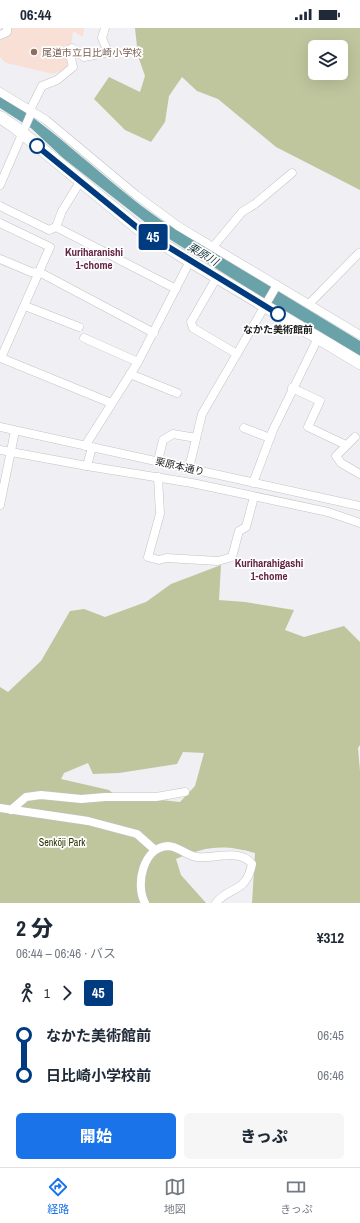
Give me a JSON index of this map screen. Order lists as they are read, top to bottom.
{
  "streets": {
    "street": ["栗原本通り"]
  },
  "districts": ["Kuriharanishi 1-chome", "Kuriharahigashi 1-chome"],
  "water": ["栗原川"],
  "parks": ["Senkōji Park"],
  "places": ["尾道市立日比崎小学校", "なかた美術館前"],
  "lines": ["bus line 45"],
  "page": {
    "status": "06:44",
    "on_map": "45",
    "heading": ["2 分", "06:44 – 06:46 · バス", "¥312"],
    "legs": ["1", "45"],
    "list": [
      {
        "name": "なかた美術館前",
        "value": "06:45"
      },
      {
        "name": "日比崎小学校前",
        "value": "06:46"
      }
    ],
    "buttons": ["開始", "きっぷ"],
    "tabs": ["経路", "地図", "きっぷ"]
  }
}
